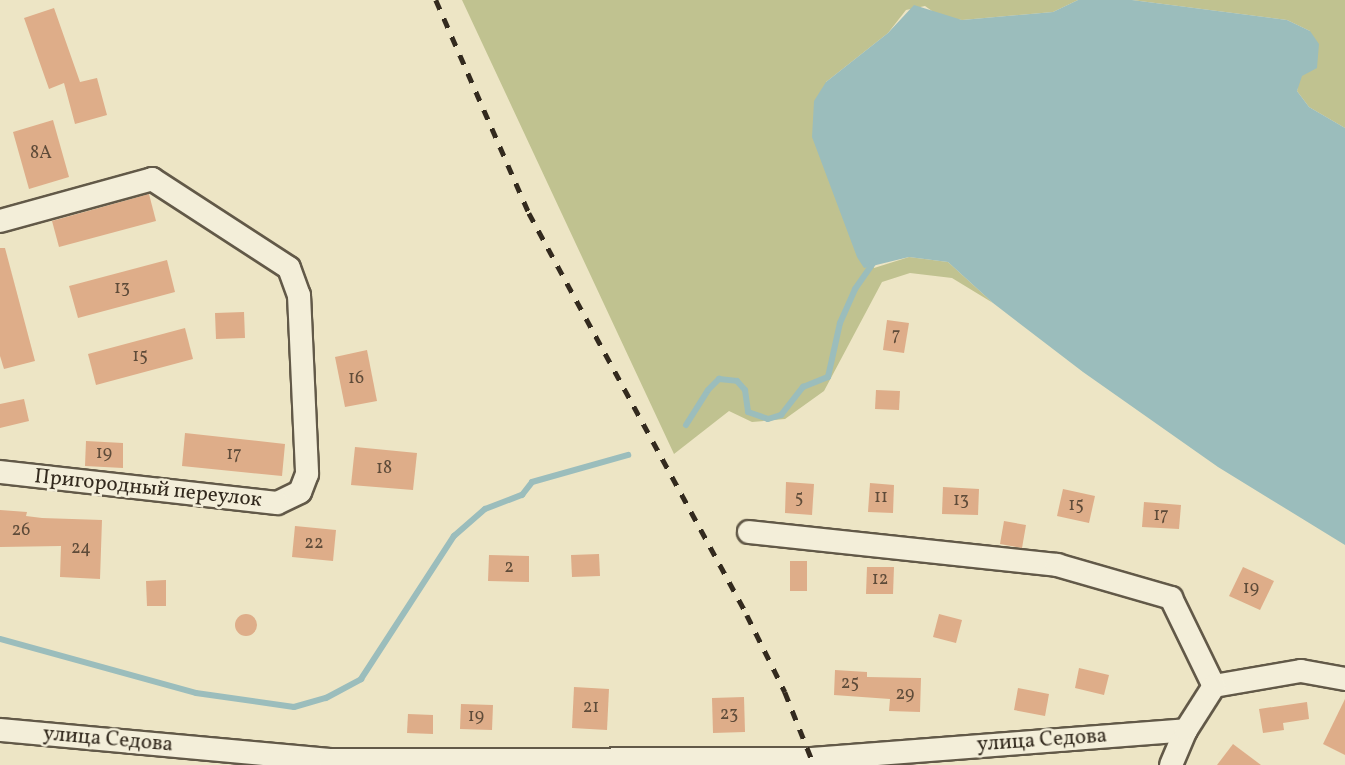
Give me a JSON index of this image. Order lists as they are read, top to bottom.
{
  "streets": {
    "street": ["Пригородный переулок", "улица Седова"]
  },
  "house_numbers": [
    "8А",
    "13",
    "7",
    "15",
    "16",
    "19",
    "17",
    "18",
    "11",
    "5",
    "13",
    "15",
    "17",
    "26",
    "22",
    "24",
    "2",
    "12",
    "19",
    "25",
    "29",
    "21",
    "23",
    "19"
  ]
}
